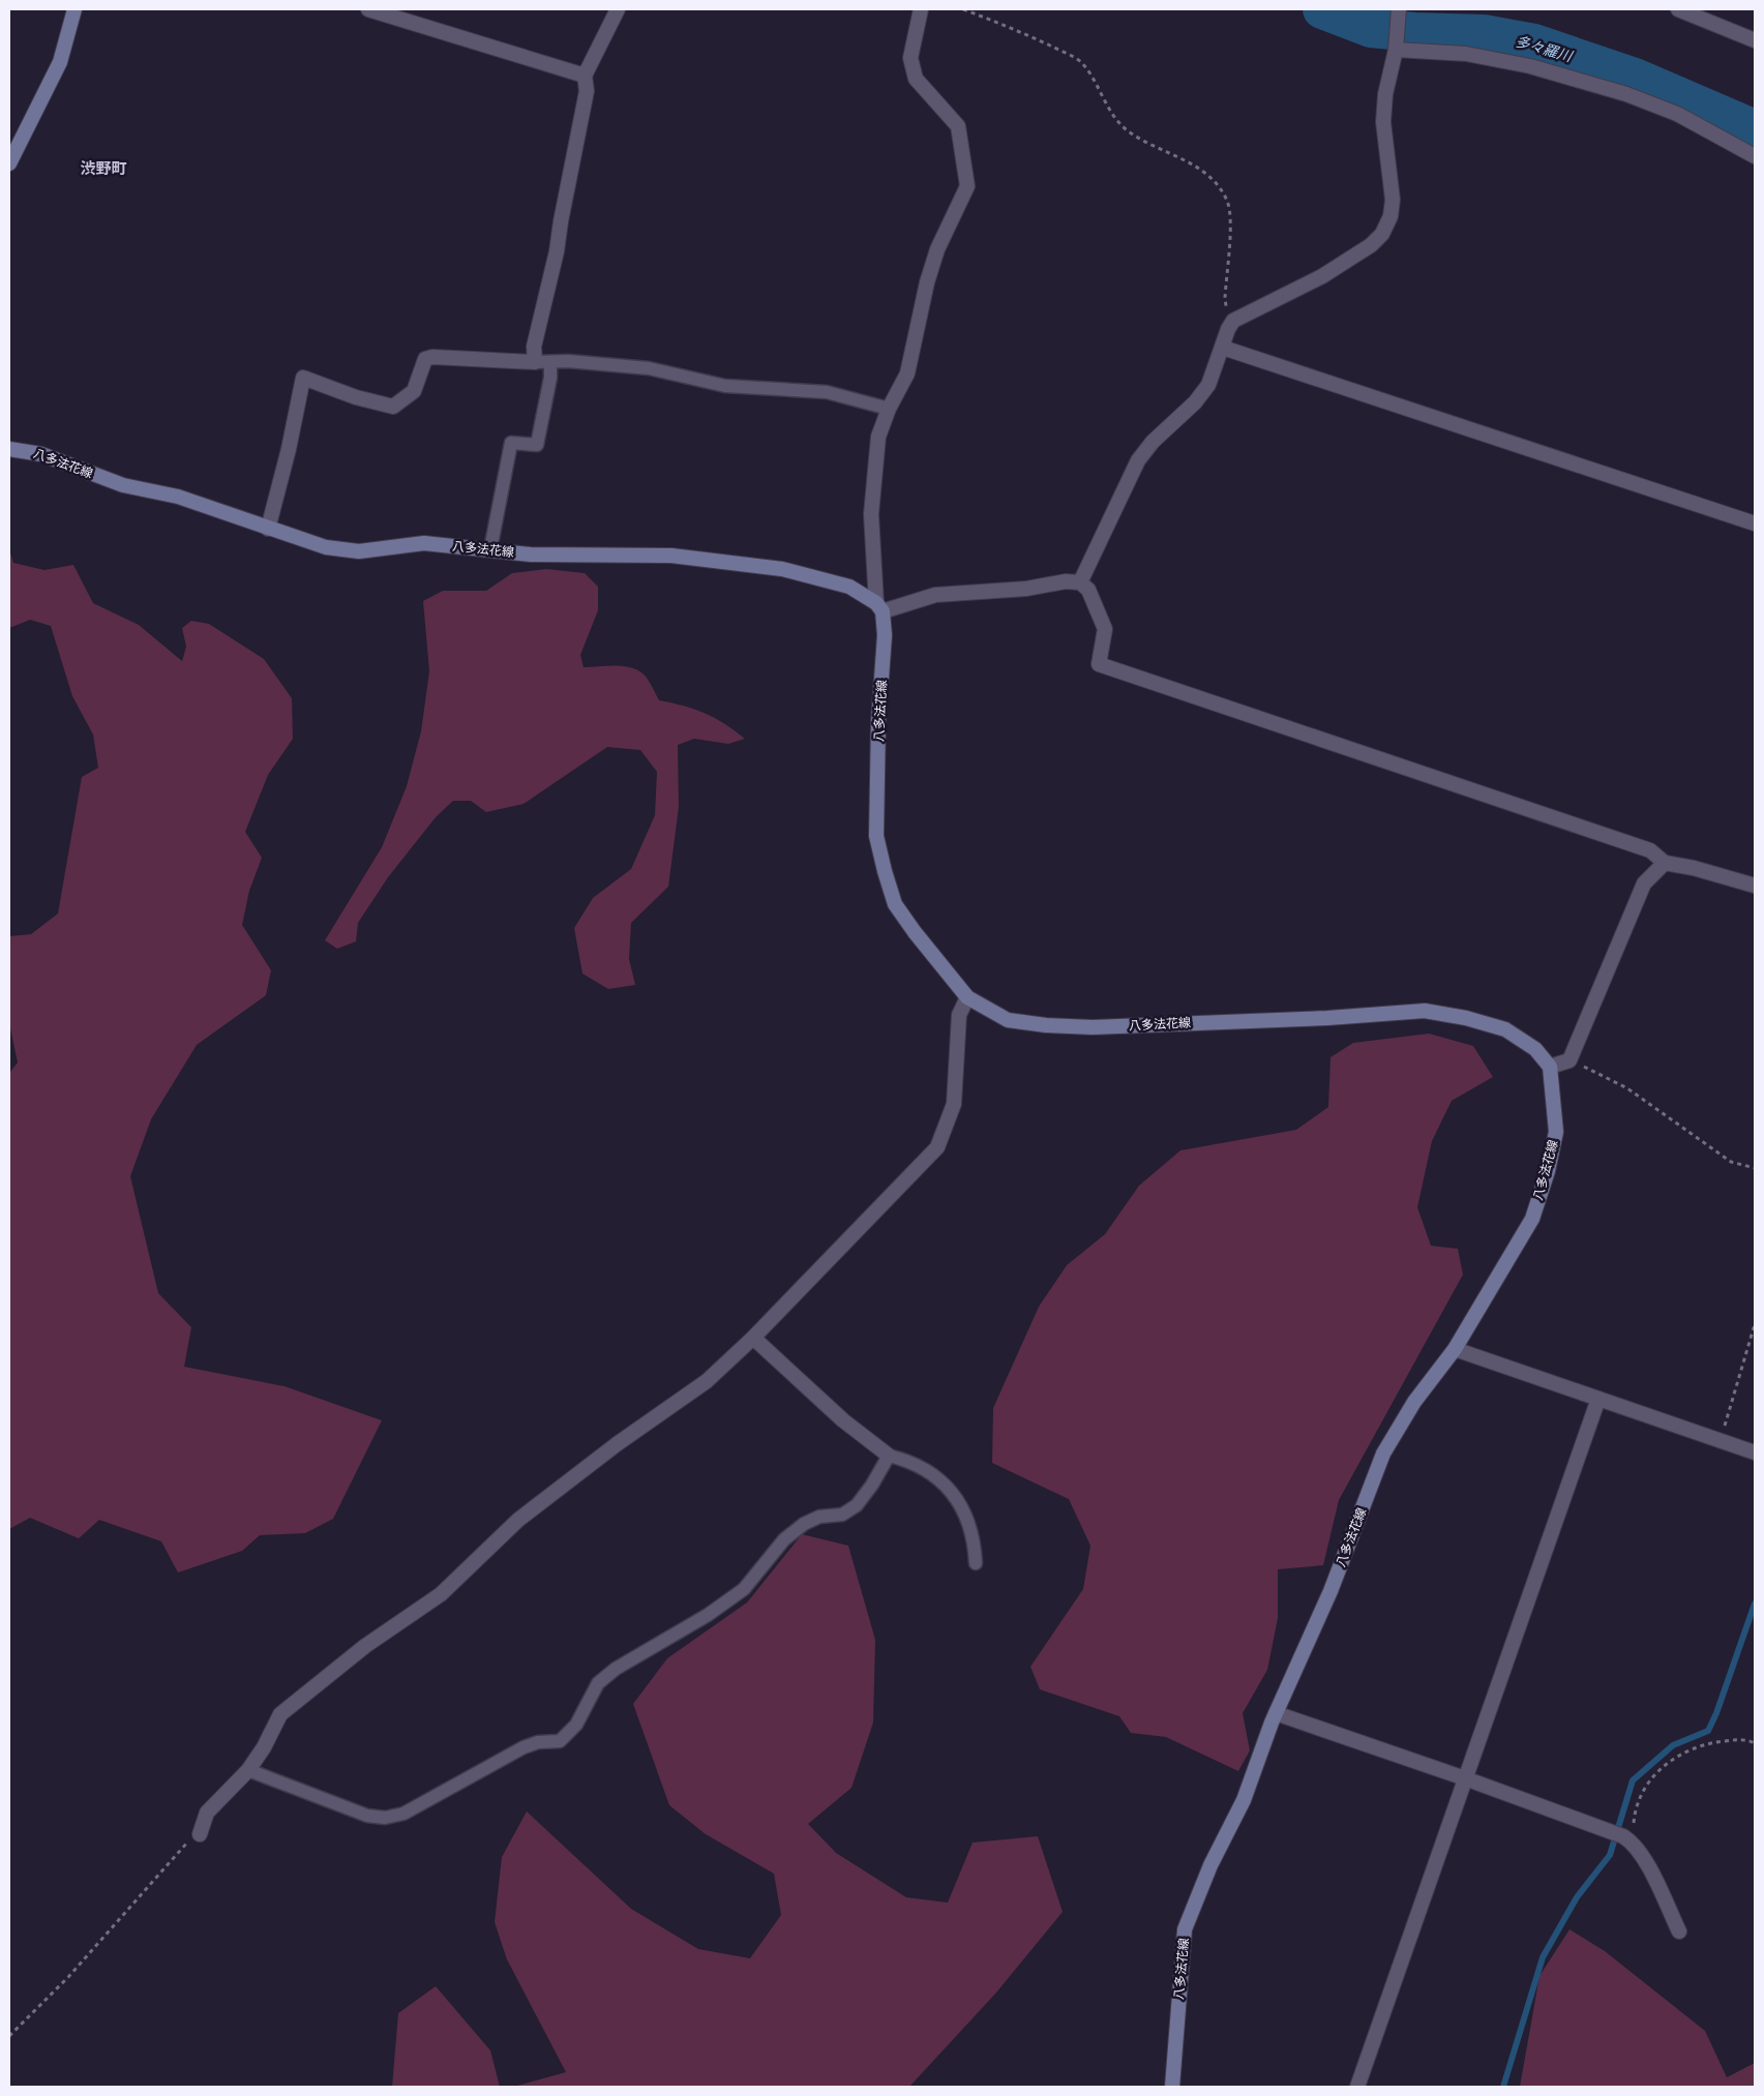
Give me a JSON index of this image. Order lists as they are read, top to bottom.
{
  "streets": {
    "main road": ["八多法花線"]
  },
  "districts": ["渋野町"],
  "water": ["多々羅川"]
}
